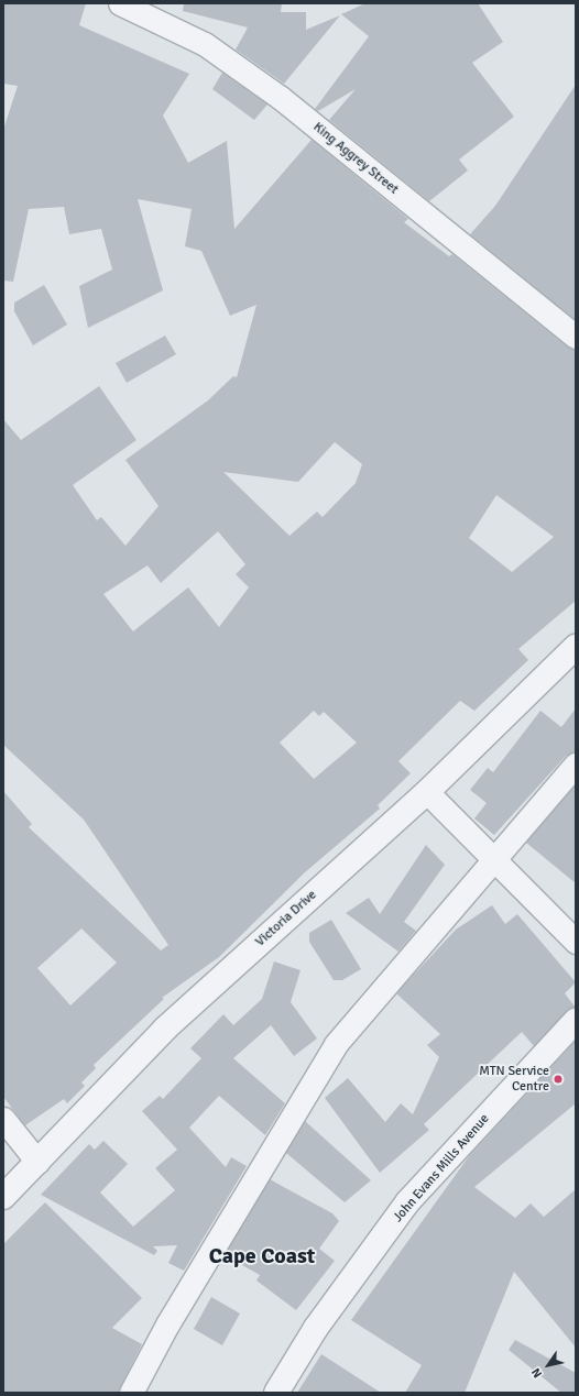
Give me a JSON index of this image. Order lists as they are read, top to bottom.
{
  "streets": {
    "street": ["King Aggrey Street", "Victoria Drive", "John Evans Mills Avenue"]
  },
  "districts": ["Cape Coast"],
  "places": ["MTN Service Centre"],
  "north": "bottom left"
}
